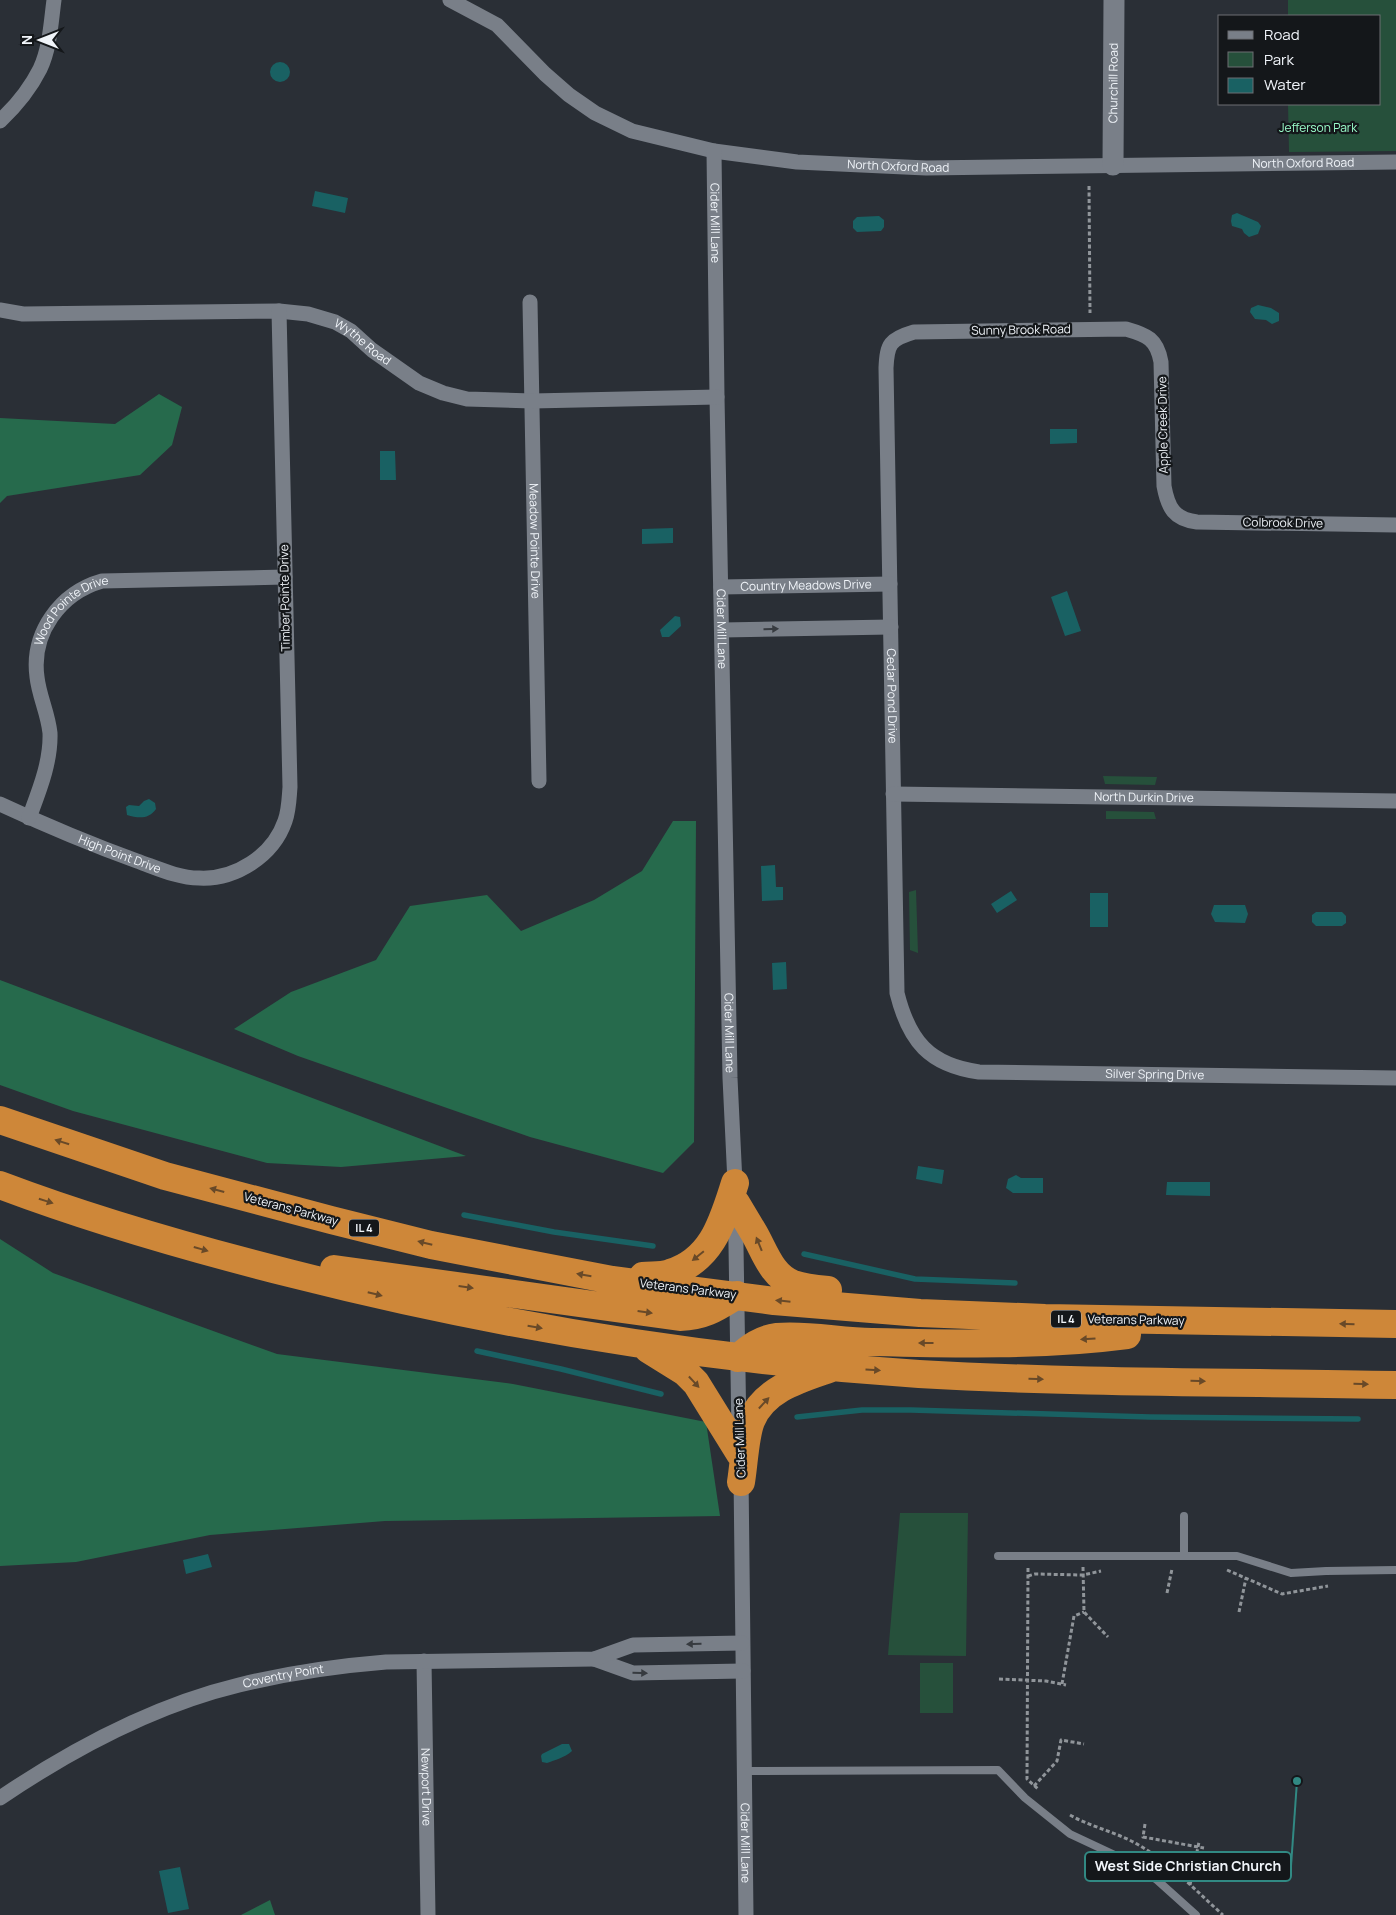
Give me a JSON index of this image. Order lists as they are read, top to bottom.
{
  "streets": {
    "highway": ["Veterans Parkway", "IL 4"],
    "street": [
      "Churchill Road",
      "North Oxford Road",
      "Cider Mill Lane",
      "Sunny Brook Road",
      "Wythe Road",
      "Apple Creek Drive",
      "Colbrook Drive",
      "Meadow Pointe Drive",
      "Country Meadows Drive",
      "Timber Pointe Drive",
      "Wood Pointe Drive",
      "Cedar Pond Drive",
      "North Durkin Drive",
      "High Point Drive",
      "Silver Spring Drive",
      "Coventry Point",
      "Newport Drive"
    ]
  },
  "crossings": [
    ["Churchill Road", "North Oxford Road"],
    ["North Oxford Road", "Cider Mill Lane"],
    ["Cider Mill Lane", "Wythe Road"],
    ["Cider Mill Lane", "Country Meadows Drive"],
    ["Cider Mill Lane", "Veterans Parkway"],
    ["Cider Mill Lane", "Coventry Point"],
    ["Sunny Brook Road", "Apple Creek Drive"],
    ["Sunny Brook Road", "Cedar Pond Drive"],
    ["Wythe Road", "Meadow Pointe Drive"],
    ["Wythe Road", "Timber Pointe Drive"],
    ["Apple Creek Drive", "Colbrook Drive"],
    ["Country Meadows Drive", "Cedar Pond Drive"],
    ["Timber Pointe Drive", "Wood Pointe Drive"],
    ["Timber Pointe Drive", "High Point Drive"],
    ["Wood Pointe Drive", "High Point Drive"],
    ["Cedar Pond Drive", "North Durkin Drive"],
    ["Cedar Pond Drive", "Silver Spring Drive"],
    ["Coventry Point", "Newport Drive"]
  ],
  "parks": ["Jefferson Park"],
  "places": ["West Side Christian Church"],
  "legend": ["Road", "Park", "Water"],
  "north": "left"
}
